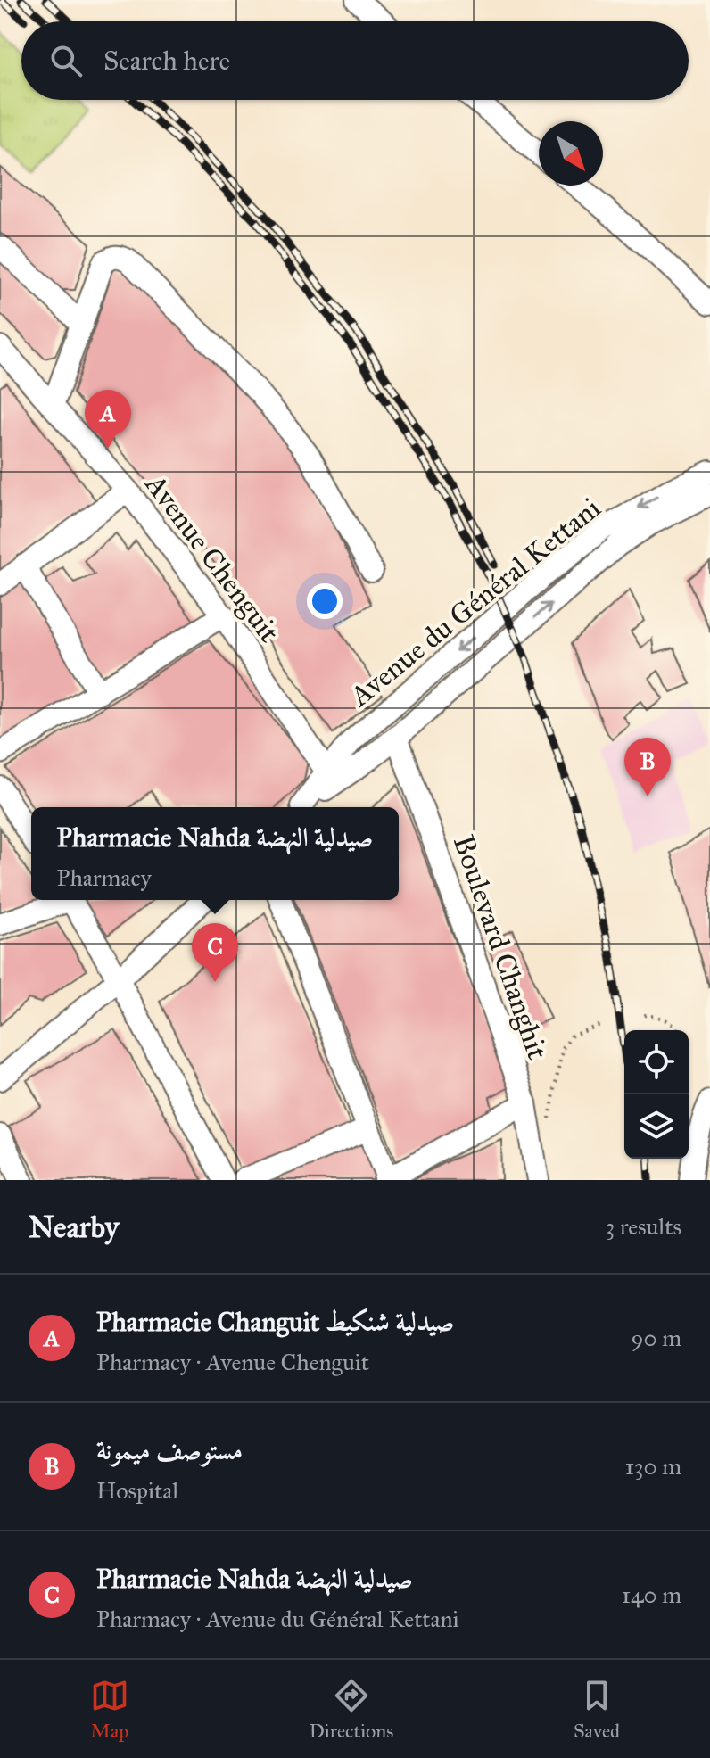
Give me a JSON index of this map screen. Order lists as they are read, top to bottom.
{
  "streets": {
    "street": ["Avenue Chenguit", "Avenue du Général Kettani", "Boulevard Changhit"]
  },
  "crossings": [
    ["Avenue Chenguit", "Avenue du Général Kettani"],
    ["Avenue du Général Kettani", "Boulevard Changhit"]
  ],
  "north": "bottom right",
  "page": {
    "search": "Search here",
    "pins": ["A", "B", "C"],
    "popup": ["Pharmacie Nahda صيدلية النهضة", "Pharmacy"],
    "heading": ["Nearby", "3 results"],
    "list": [
      {
        "mark": "A",
        "name": "Pharmacie Changuit صيدلية شنكيط",
        "note": "Pharmacy · Avenue Chenguit",
        "value": "90 m"
      },
      {
        "mark": "B",
        "name": "مستوصف ميمونة",
        "note": "Hospital",
        "value": "130 m"
      },
      {
        "mark": "C",
        "name": "Pharmacie Nahda صيدلية النهضة",
        "note": "Pharmacy · Avenue du Général Kettani",
        "value": "140 m"
      }
    ],
    "nav": ["Map", "Directions", "Saved"]
  }
}
